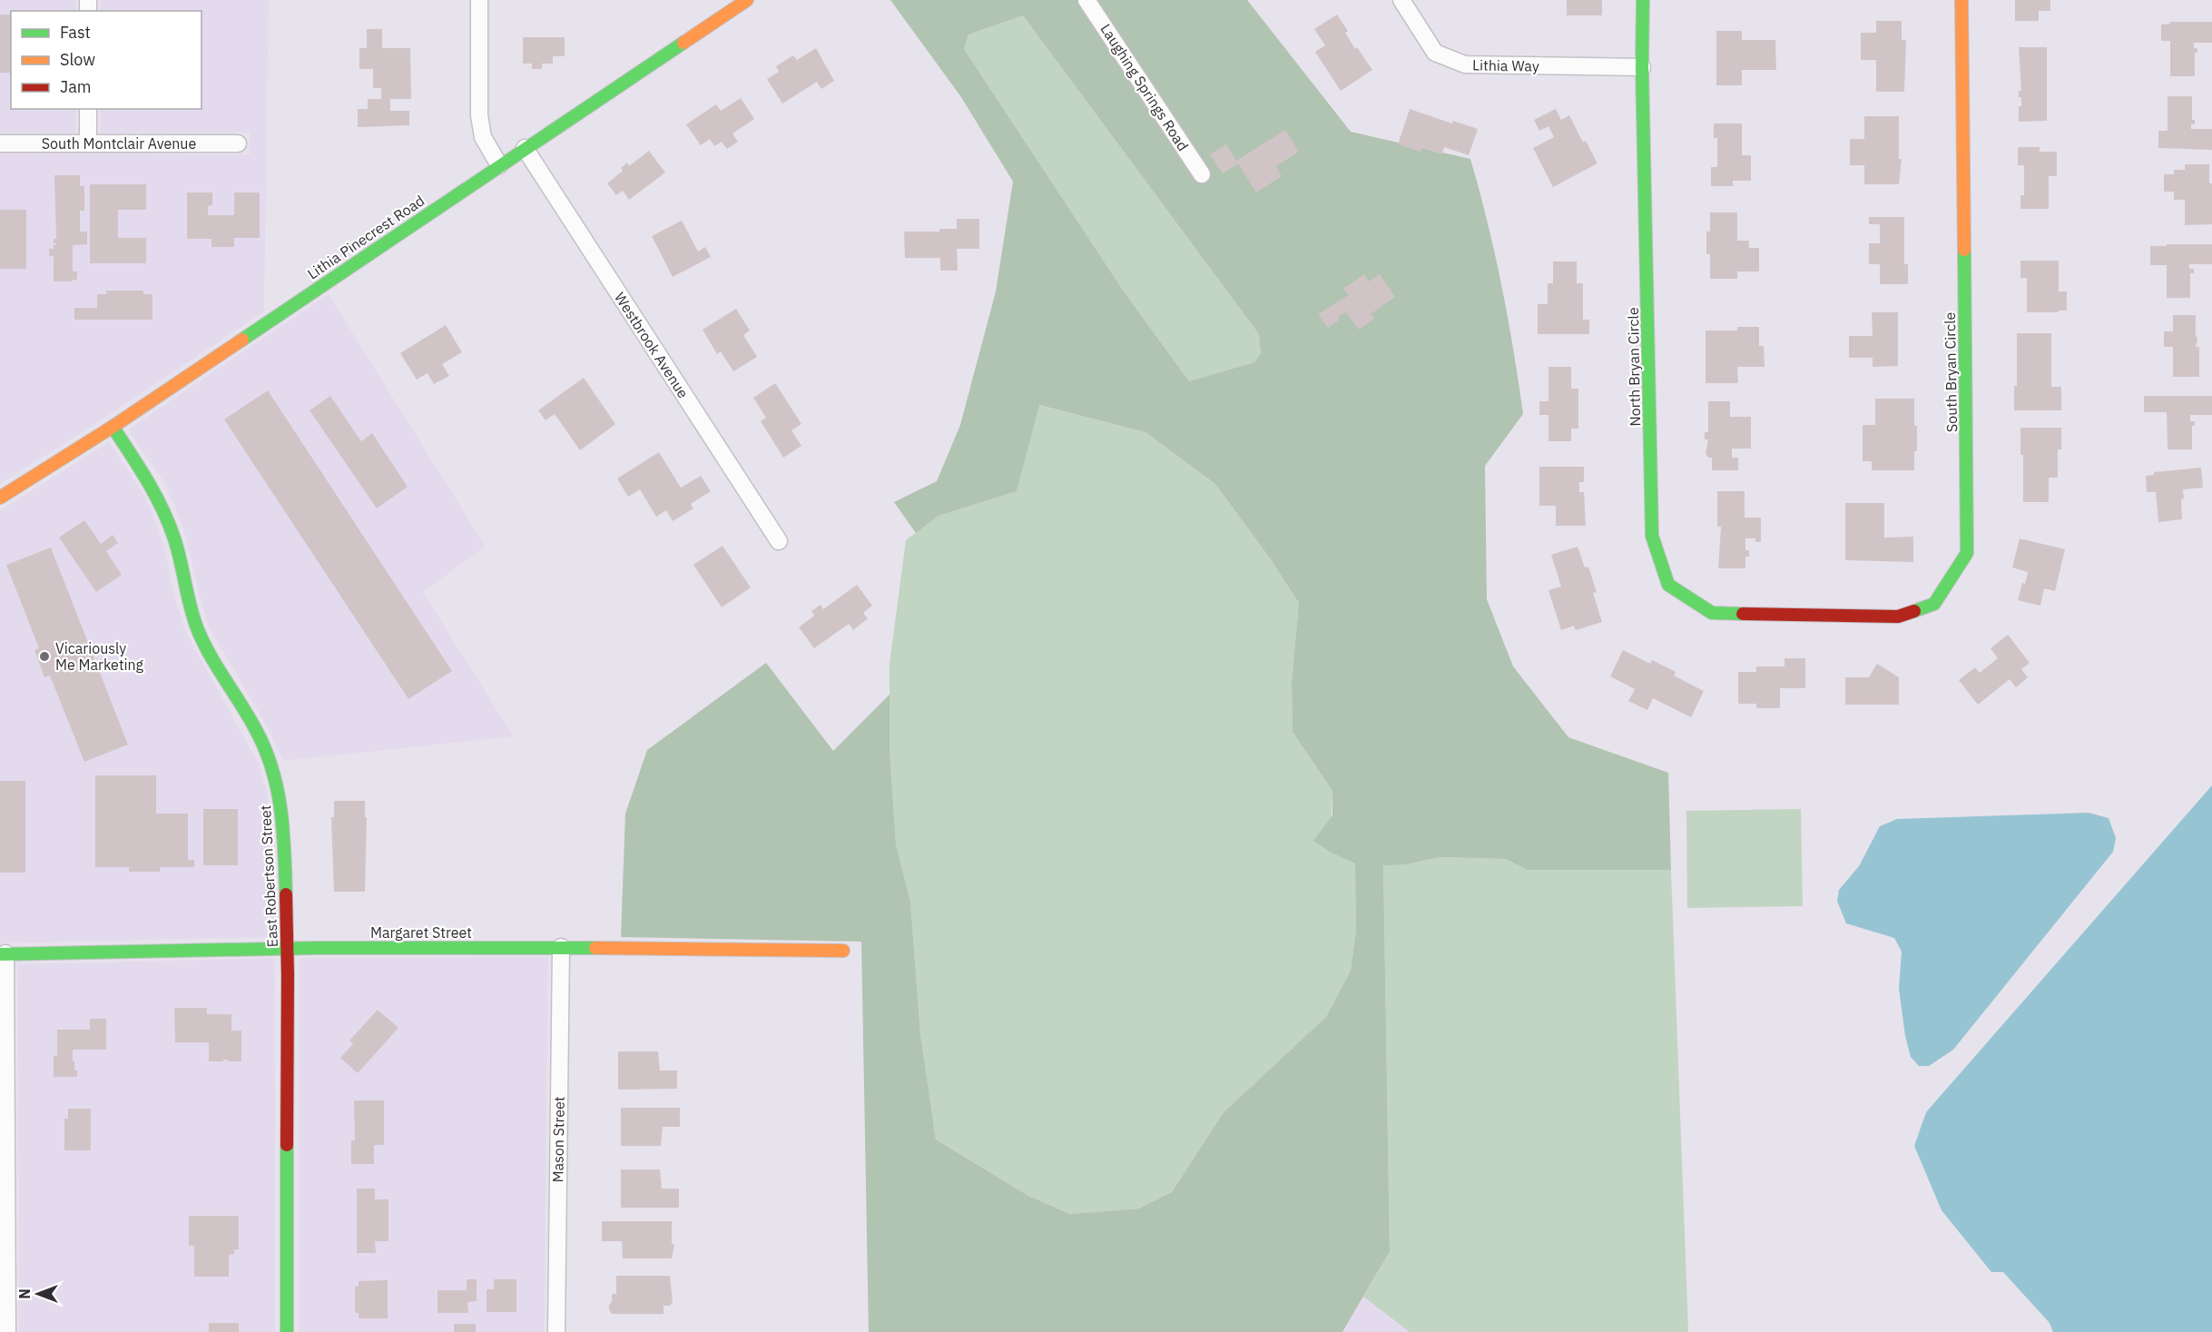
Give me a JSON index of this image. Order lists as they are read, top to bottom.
{
  "streets": {
    "street": [
      "Lithia Way",
      "Laughing Springs Road",
      "South Montclair Avenue",
      "Lithia Pinecrest Road",
      "Westbrook Avenue",
      "North Bryan Circle",
      "South Bryan Circle",
      "East Robertson Street",
      "Margaret Street",
      "Mason Street"
    ]
  },
  "crossings": [
    ["Lithia Way", "North Bryan Circle"],
    ["Lithia Pinecrest Road", "Westbrook Avenue"],
    ["Lithia Pinecrest Road", "East Robertson Street"],
    ["North Bryan Circle", "South Bryan Circle"],
    ["East Robertson Street", "Margaret Street"],
    ["Margaret Street", "Mason Street"]
  ],
  "places": ["Vicariously Me Marketing"],
  "legend": ["Fast", "Slow", "Jam"],
  "north": "left"
}
